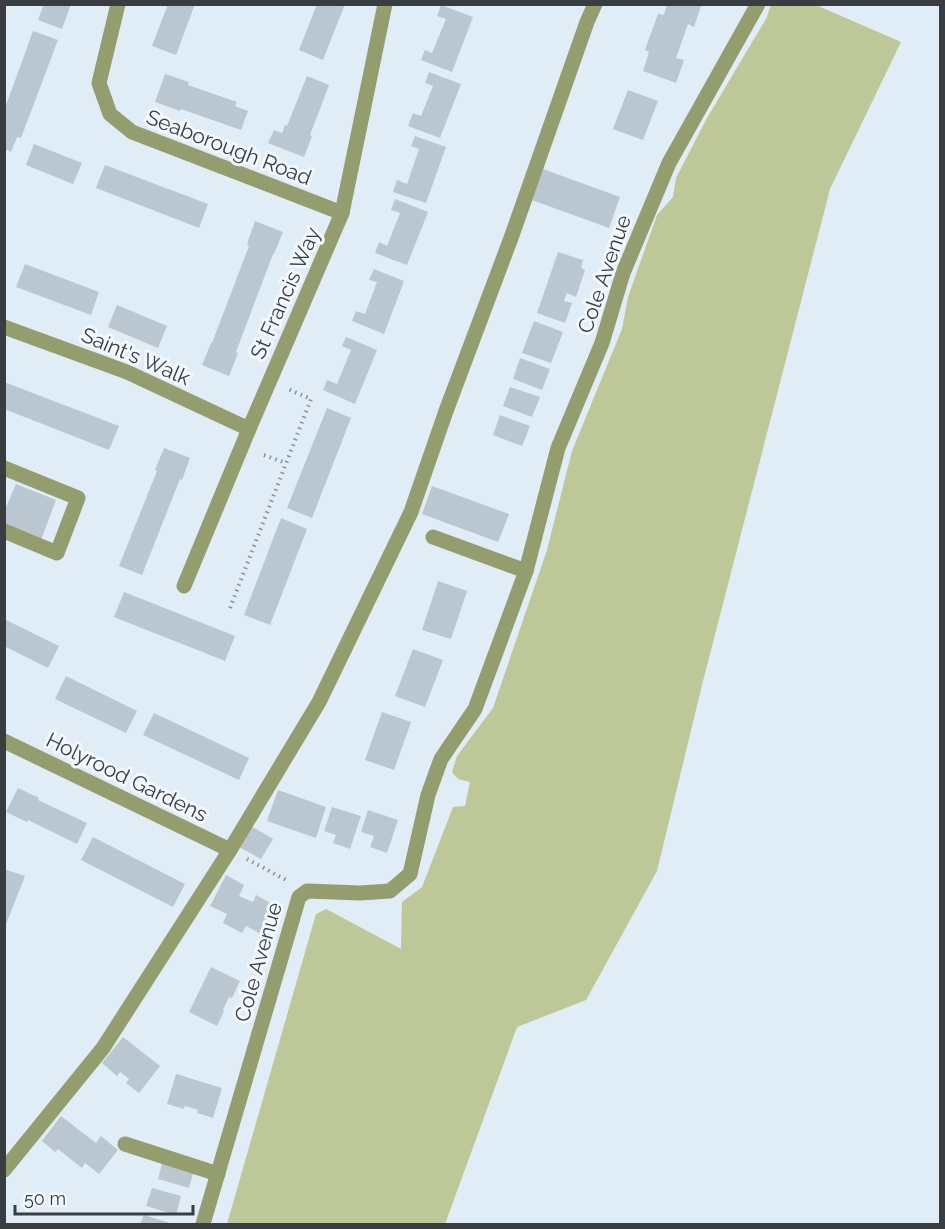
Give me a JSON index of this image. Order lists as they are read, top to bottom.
{
  "streets": {
    "street": [
      "Seaborough Road",
      "Cole Avenue",
      "St Francis Way",
      "Saint's Walk",
      "Holyrood Gardens"
    ]
  },
  "crossings": [
    ["Seaborough Road", "St Francis Way"],
    ["St Francis Way", "Saint's Walk"]
  ],
  "scale_bar": "50 m"
}
